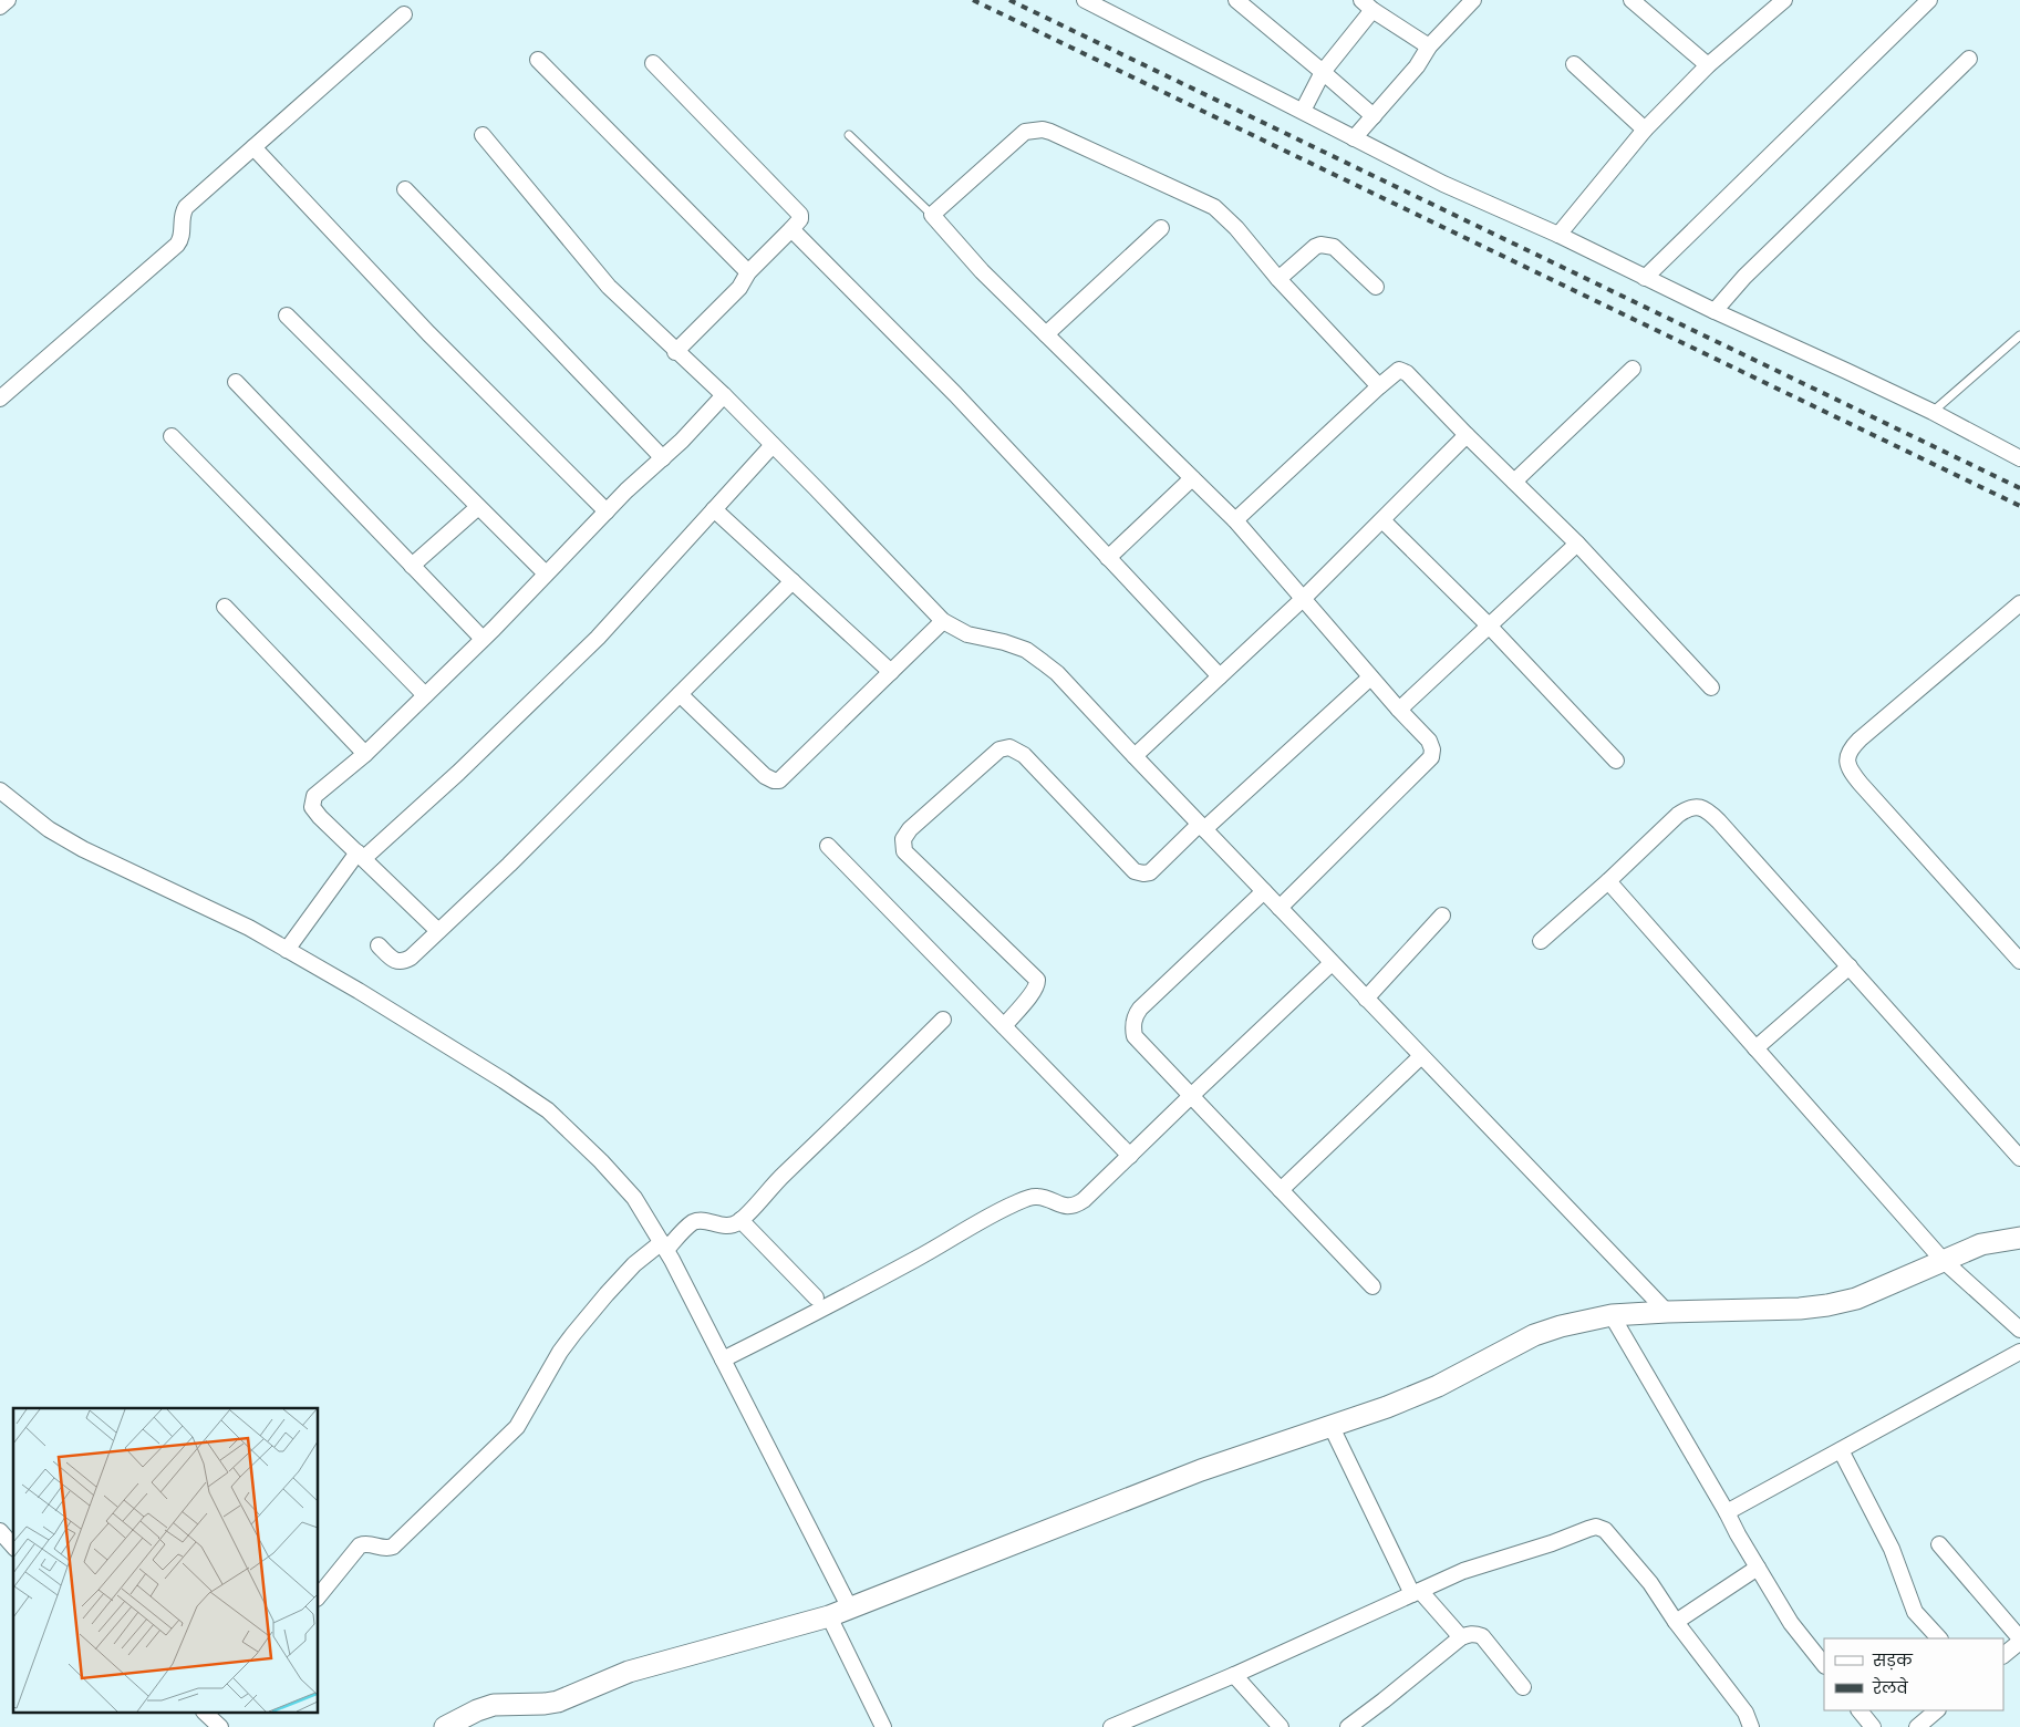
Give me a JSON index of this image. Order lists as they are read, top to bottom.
{
  "legend": ["सड़क", "रेलवे"]
}
